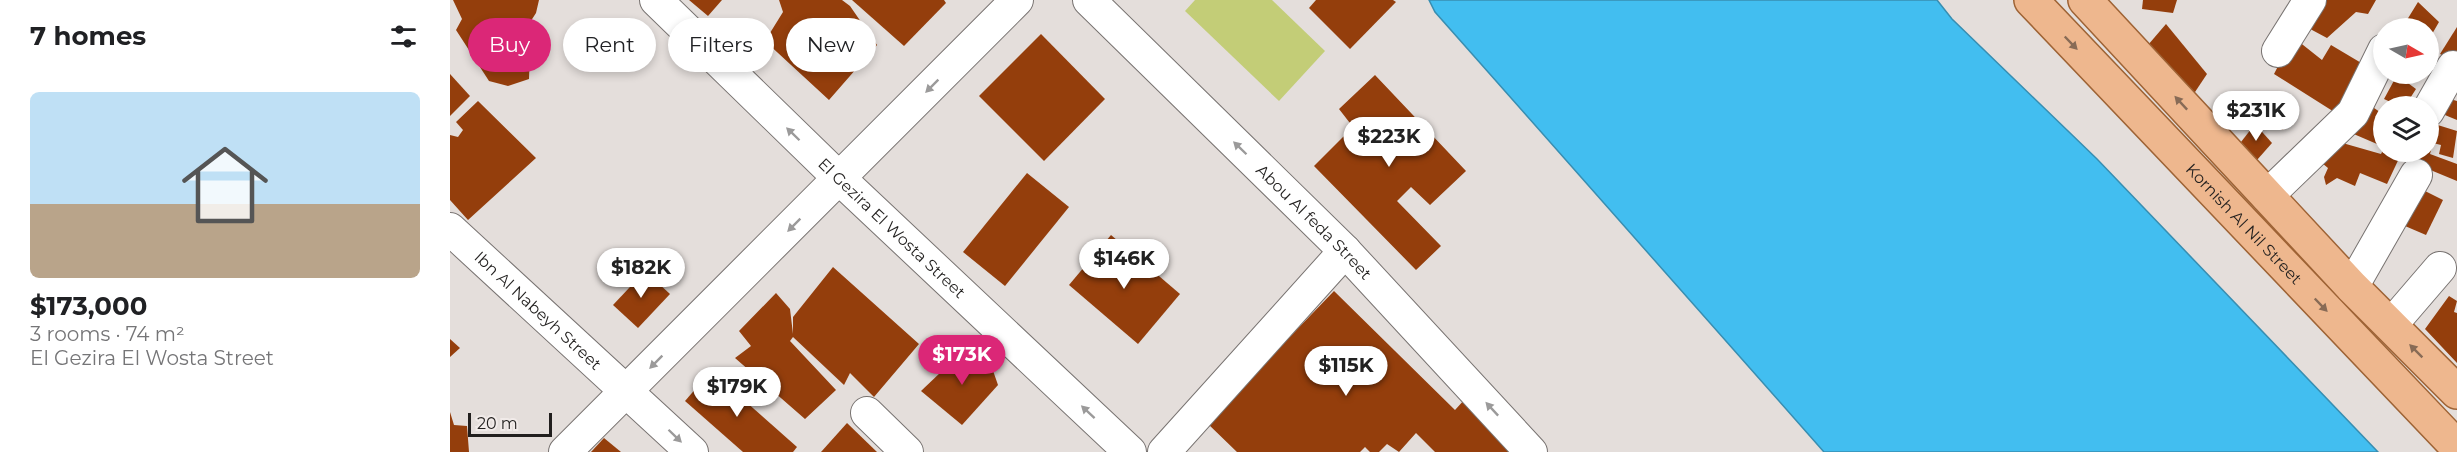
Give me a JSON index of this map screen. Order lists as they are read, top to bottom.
{
  "streets": {
    "main road": ["Kornish Al Nil Street"],
    "street": ["Abou Al feda Street", "El Gezira El Wosta Street", "Ibn Al Nabeyh Street"]
  },
  "one_way": ["Abou Al feda Street", "El Gezira El Wosta Street"],
  "scale_bar": "20 m",
  "north": "right",
  "page": {
    "heading": "7 homes",
    "chip": [
      "Buy",
      "Rent",
      "Filters",
      "New"
    ],
    "list": [
      {
        "name": "$173,000",
        "note": "3 rooms · 74 m² · El Gezira El Wosta Street"
      }
    ],
    "price": [
      "$231K",
      "$223K",
      "$146K",
      "$182K",
      "$173K",
      "$115K",
      "$179K"
    ],
    "scale": "20 m"
  }
}
